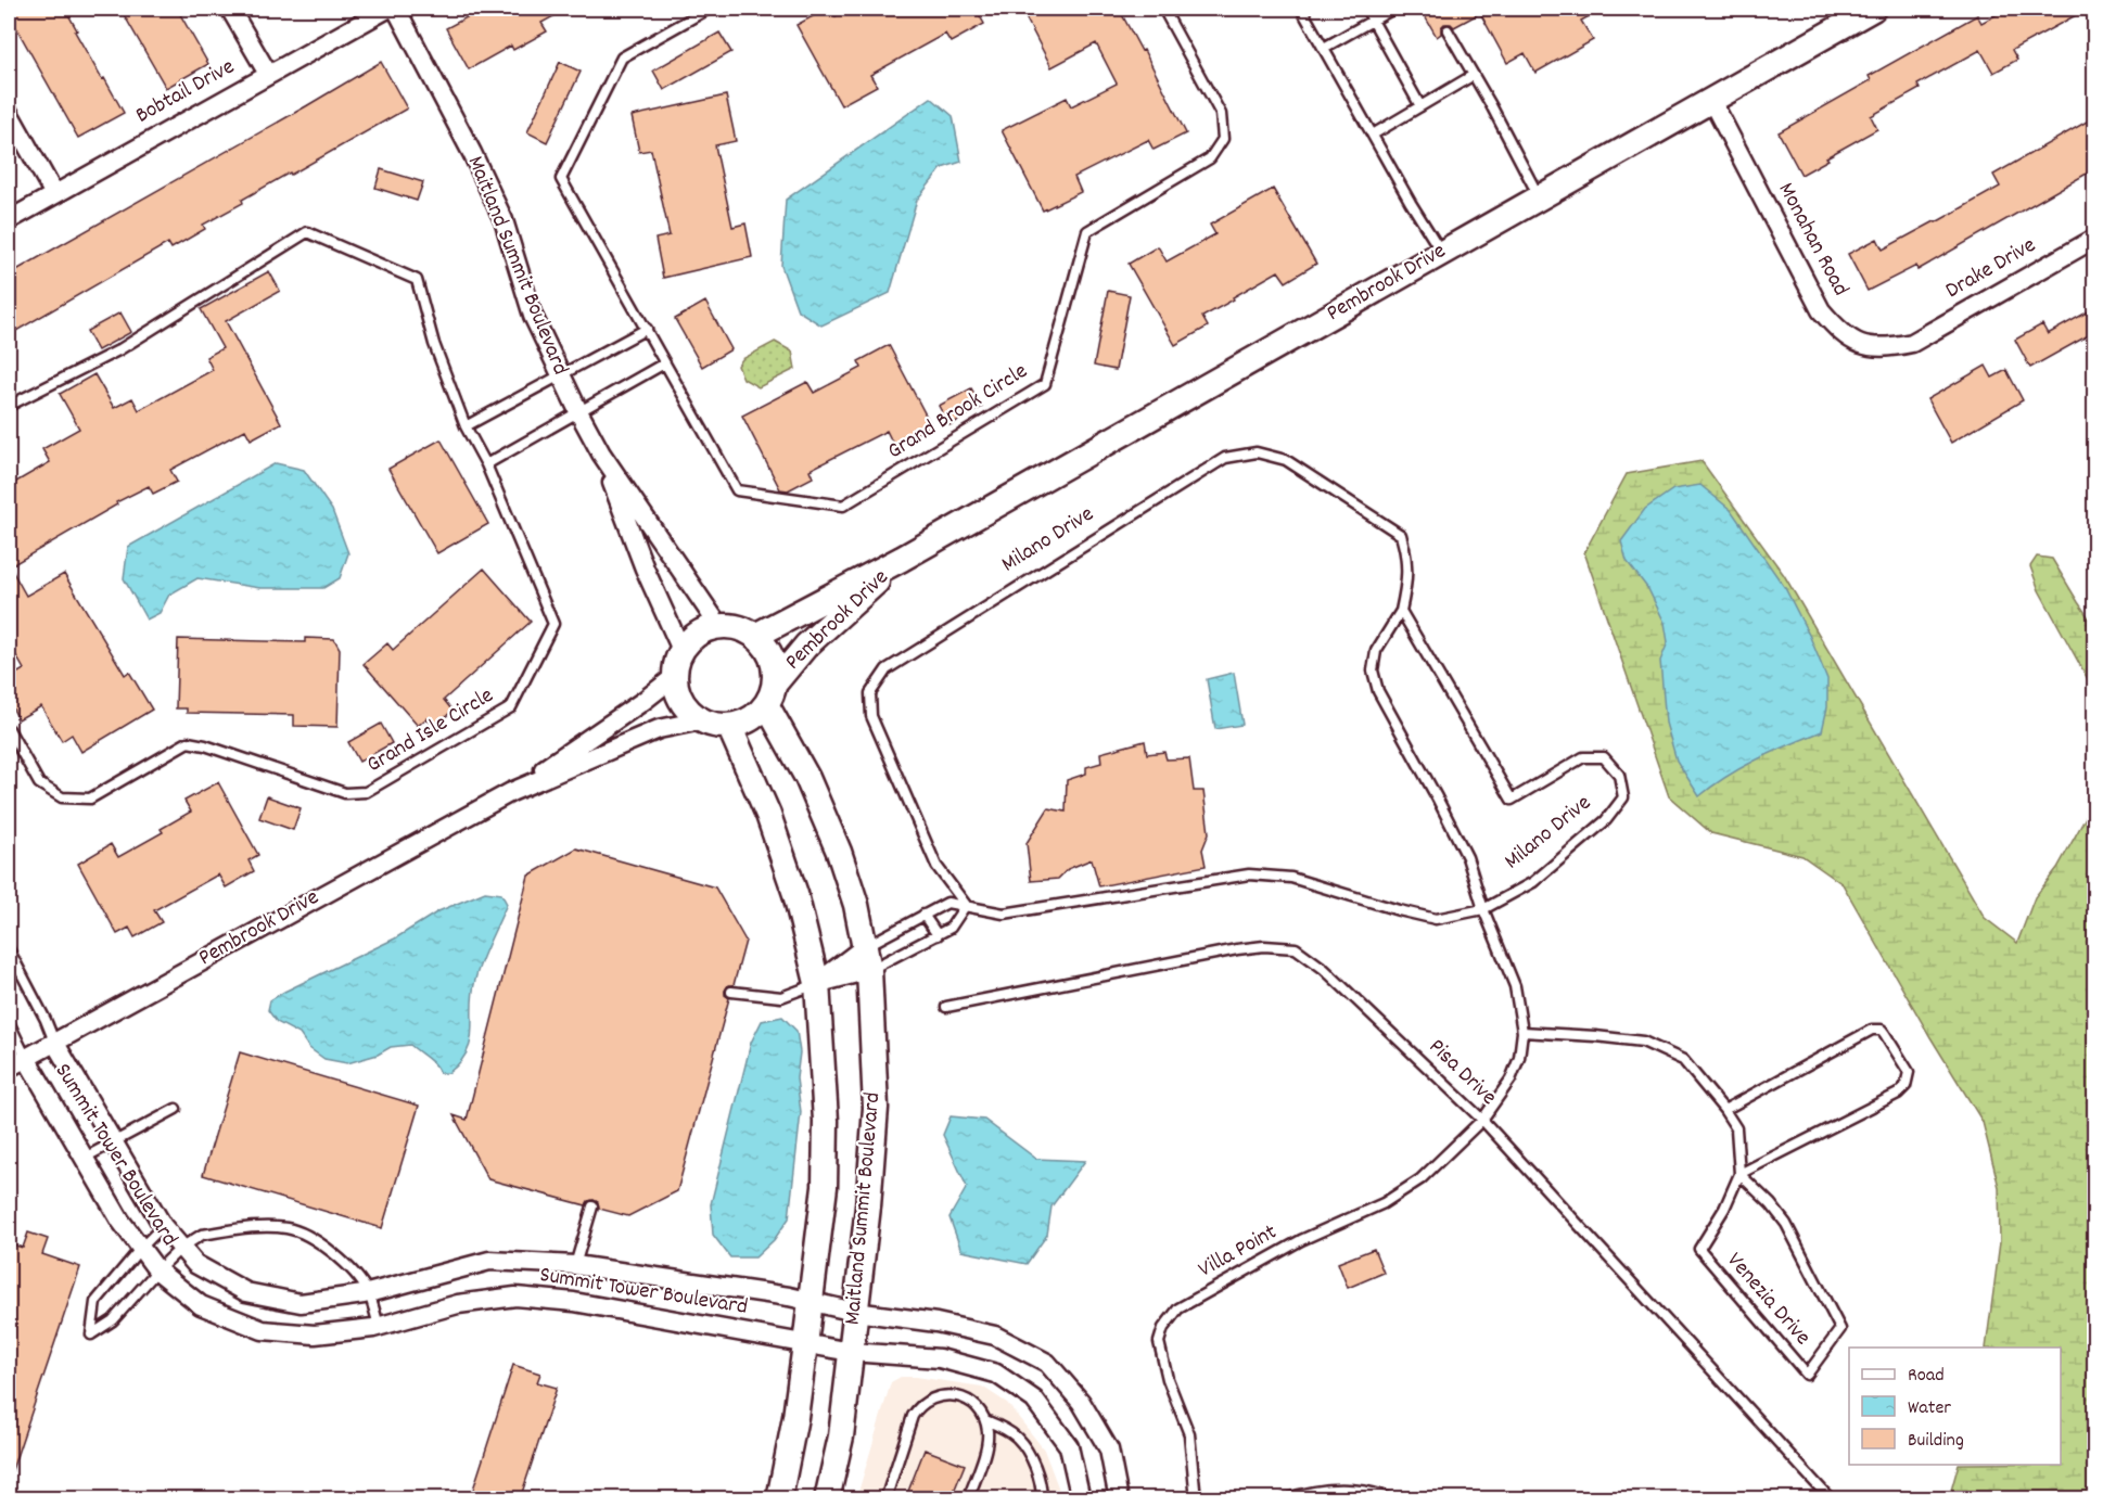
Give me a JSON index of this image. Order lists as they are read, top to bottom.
{
  "streets": {
    "street": [
      "Bobtail Drive",
      "Monahan Road",
      "Maitland Summit Boulevard",
      "Drake Drive",
      "Pembrook Drive",
      "Milano Drive",
      "Summit Tower Boulevard"
    ],
    "lane": [
      "Grand Brook Circle",
      "Grand Isle Circle",
      "Pisa Drive",
      "Villa Point",
      "Venezia Drive"
    ]
  },
  "crossings": [
    ["Monahan Road", "Drake Drive"],
    ["Monahan Road", "Pembrook Drive"],
    ["Maitland Summit Boulevard", "Pembrook Drive"],
    ["Maitland Summit Boulevard", "Milano Drive"],
    ["Maitland Summit Boulevard", "Summit Tower Boulevard"],
    ["Pembrook Drive", "Summit Tower Boulevard"],
    ["Milano Drive", "Pisa Drive"],
    ["Milano Drive", "Villa Point"],
    ["Milano Drive", "Venezia Drive"],
    ["Pisa Drive", "Villa Point"]
  ],
  "legend": ["Road", "Water", "Building"]
}
